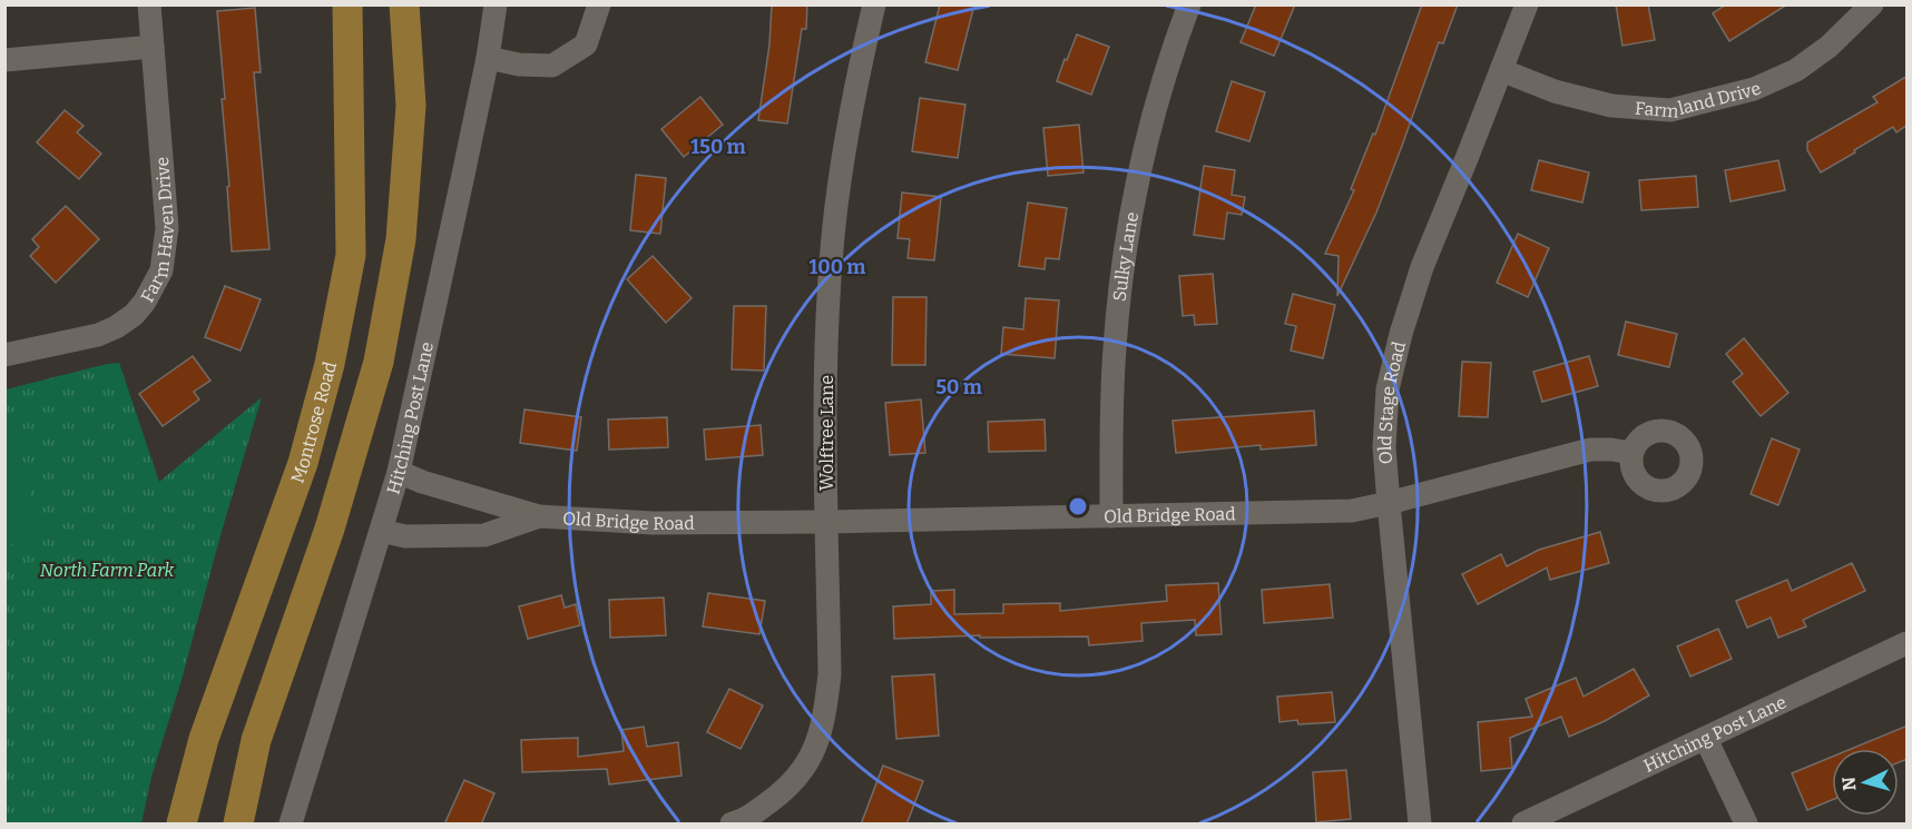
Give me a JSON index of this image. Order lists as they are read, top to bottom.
{
  "streets": {
    "main road": ["Montrose Road"],
    "street": [
      "Farmland Drive",
      "Farm Haven Drive",
      "Sulky Lane",
      "Old Stage Road",
      "Hitching Post Lane",
      "Wolftree Lane",
      "Old Bridge Road"
    ]
  },
  "crossings": [
    ["Farmland Drive", "Old Stage Road"],
    ["Sulky Lane", "Old Bridge Road"],
    ["Old Stage Road", "Old Bridge Road"],
    ["Hitching Post Lane", "Old Bridge Road"],
    ["Wolftree Lane", "Old Bridge Road"]
  ],
  "parks": ["North Farm Park"],
  "north": "left",
  "rings": ["150 m", "100 m", "50 m"]
}
